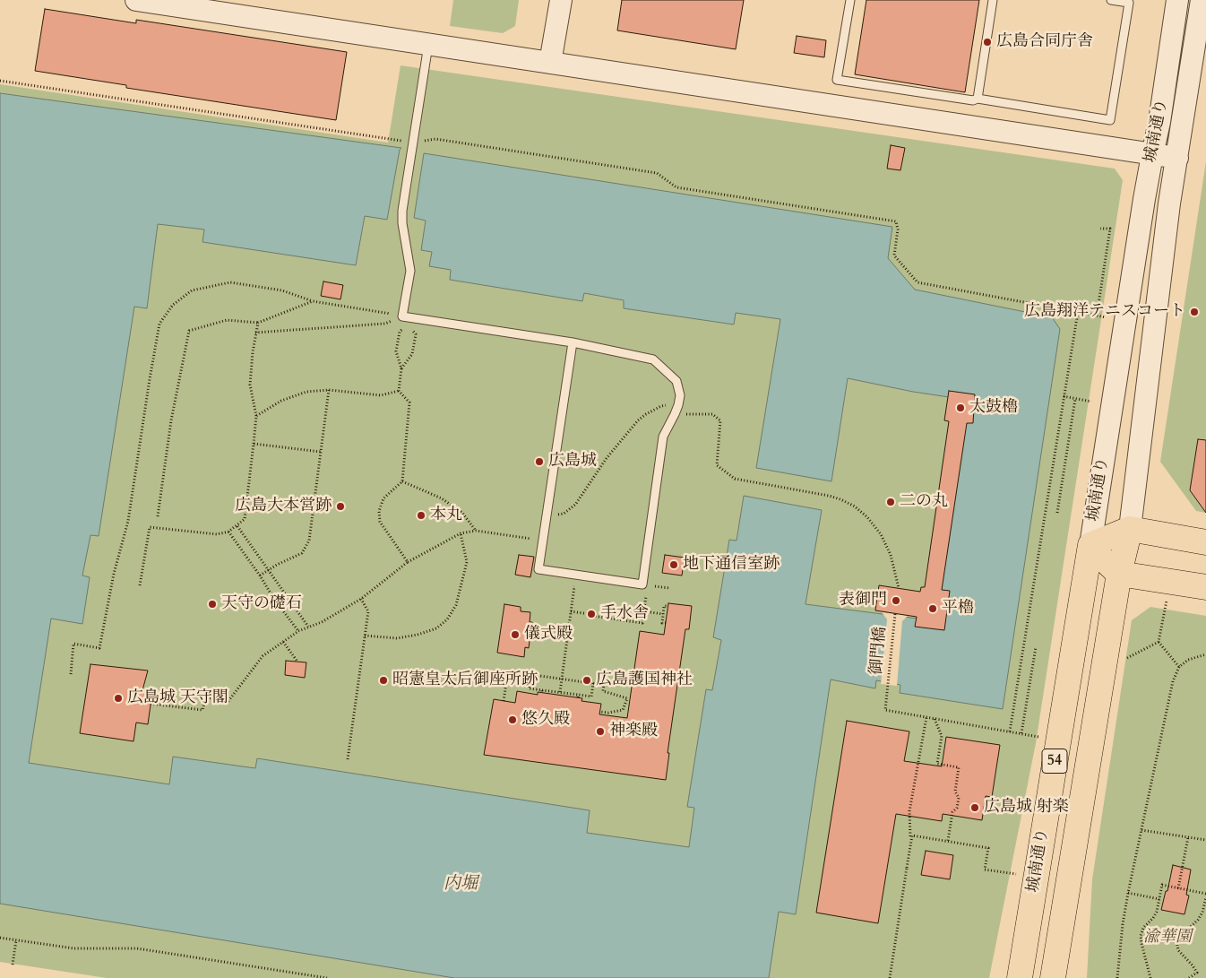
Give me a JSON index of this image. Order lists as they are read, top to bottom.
{
  "streets": {
    "highway": ["城南通り", "54"],
    "path": ["御門橋"]
  },
  "water": ["内堀"],
  "parks": ["渝華園"],
  "places": [
    "広島合同庁舎",
    "広島翔洋テニスコート",
    "太鼓櫓",
    "広島城",
    "二の丸",
    "広島大本営跡",
    "本丸",
    "地下通信室跡",
    "表御門",
    "天守の礎石",
    "平櫓",
    "手水舎",
    "儀式殿",
    "昭憲皇太后御座所跡",
    "広島護国神社",
    "広島城 天守閣",
    "悠久殿",
    "神楽殿",
    "広島城 射楽"
  ]
}
